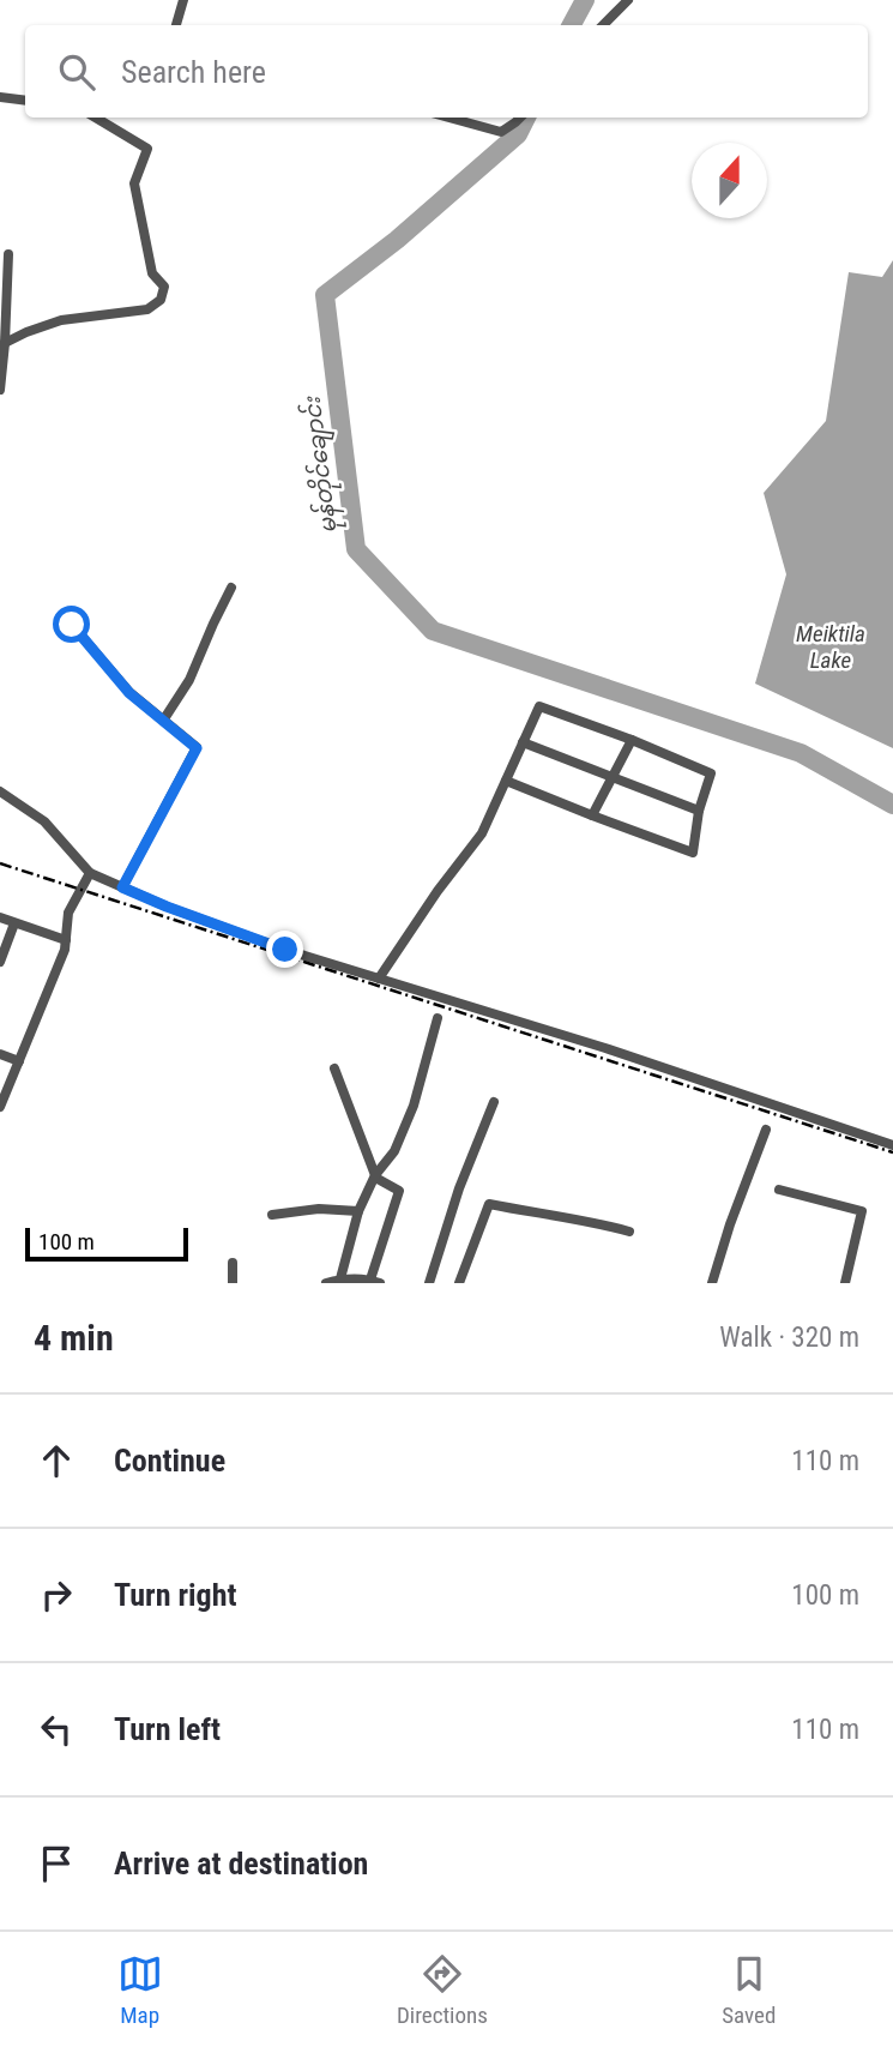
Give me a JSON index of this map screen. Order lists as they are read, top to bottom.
{
  "water": ["မုန်တိုင်ချောင်း", "Meiktila Lake"],
  "scale_bar": "100 m",
  "north": "top",
  "page": {
    "search": "Search here",
    "scale": "100 m",
    "heading": ["4 min", "Walk · 320 m"],
    "list": [
      ["Continue", "110 m"],
      ["Turn right", "100 m"],
      ["Turn left", "110 m"],
      "Arrive at destination"
    ],
    "nav": ["Map", "Directions", "Saved"]
  }
}
